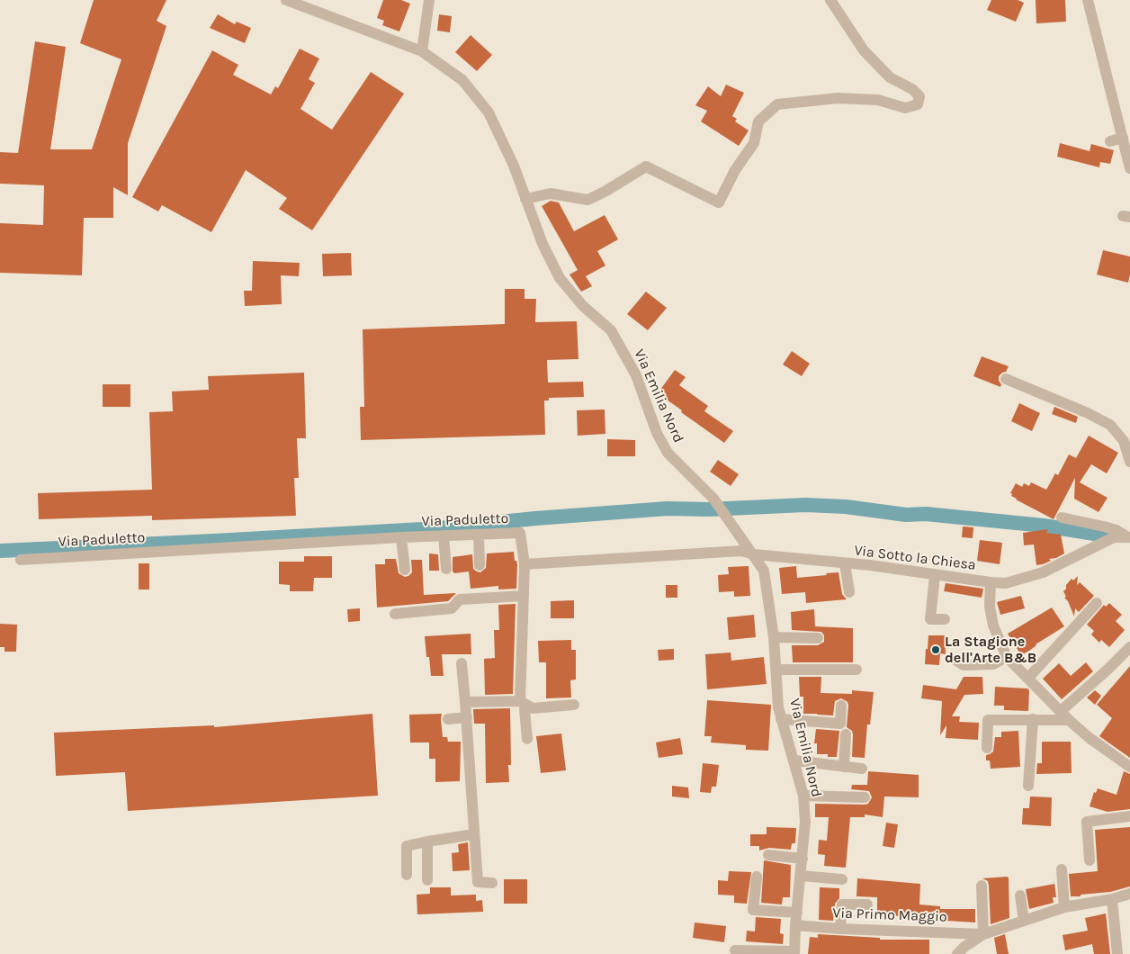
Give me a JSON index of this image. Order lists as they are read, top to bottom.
{
  "streets": {
    "street": [
      "Via Emilia Nord",
      "Via Paduletto",
      "Via Sotto la Chiesa",
      "Via Primo Maggio"
    ]
  },
  "crossings": [
    ["Via Emilia Nord", "Via Sotto la Chiesa"],
    ["Via Emilia Nord", "Via Primo Maggio"],
    ["Via Paduletto", "Via Sotto la Chiesa"]
  ],
  "places": ["La Stagione dell'Arte B&B"]
}
